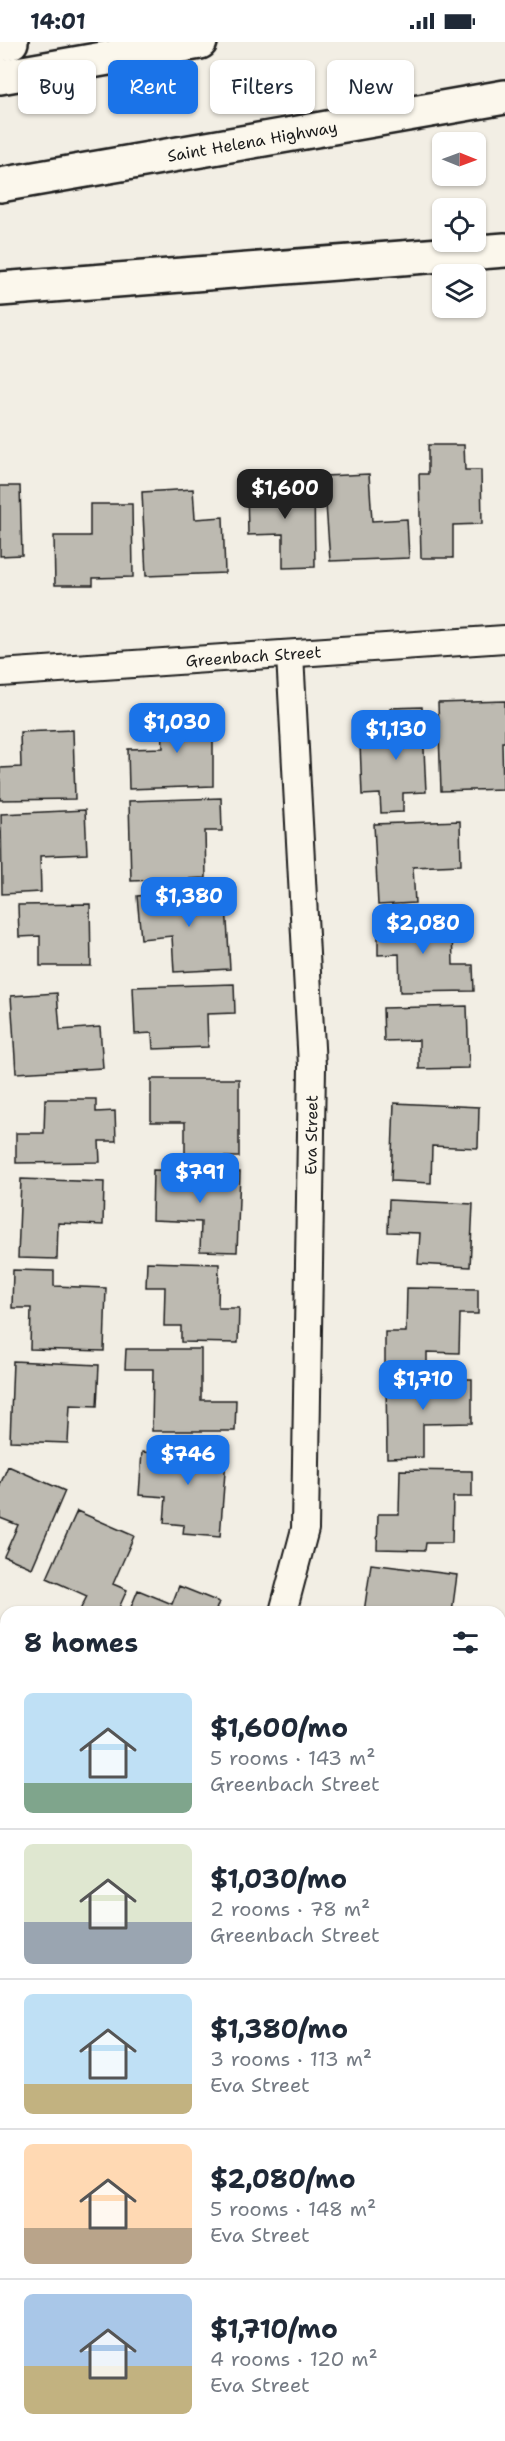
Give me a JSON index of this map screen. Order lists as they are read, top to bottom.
{
  "streets": {
    "highway": ["Saint Helena Highway"],
    "street": ["Greenbach Street", "Eva Street"]
  },
  "crossings": [
    ["Greenbach Street", "Eva Street"]
  ],
  "north": "right",
  "page": {
    "status": "14:01",
    "chip": [
      "Buy",
      "Rent",
      "Filters",
      "New"
    ],
    "price": [
      "$1,600",
      "$1,030",
      "$1,130",
      "$1,380",
      "$2,080",
      "$791",
      "$1,710",
      "$746"
    ],
    "heading": "8 homes",
    "list": [
      {
        "name": "$1,600/mo",
        "note": "5 rooms · 143 m² · Greenbach Street"
      },
      {
        "name": "$1,030/mo",
        "note": "2 rooms · 78 m² · Greenbach Street"
      },
      {
        "name": "$1,380/mo",
        "note": "3 rooms · 113 m² · Eva Street"
      },
      {
        "name": "$2,080/mo",
        "note": "5 rooms · 148 m² · Eva Street"
      },
      {
        "name": "$1,710/mo",
        "note": "4 rooms · 120 m² · Eva Street"
      }
    ]
  }
}
